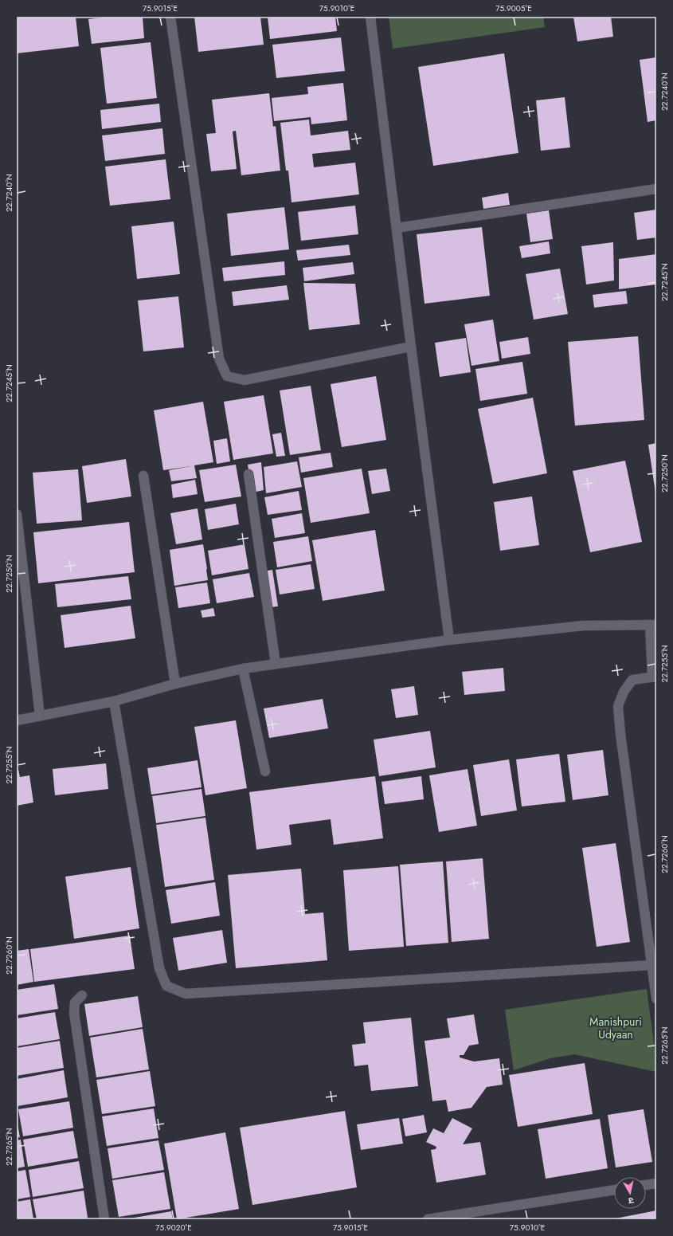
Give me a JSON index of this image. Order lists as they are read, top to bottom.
{
  "parks": ["Manishpuri Udyaan"],
  "north": "bottom",
  "coordinates": [
    "75.9015°E",
    "75.9010°E",
    "75.9005°E",
    "22.7240°N",
    "22.7245°N",
    "22.7250°N",
    "22.7255°N",
    "22.7260°N",
    "22.7265°N",
    "75.9020°E"
  ]
}
